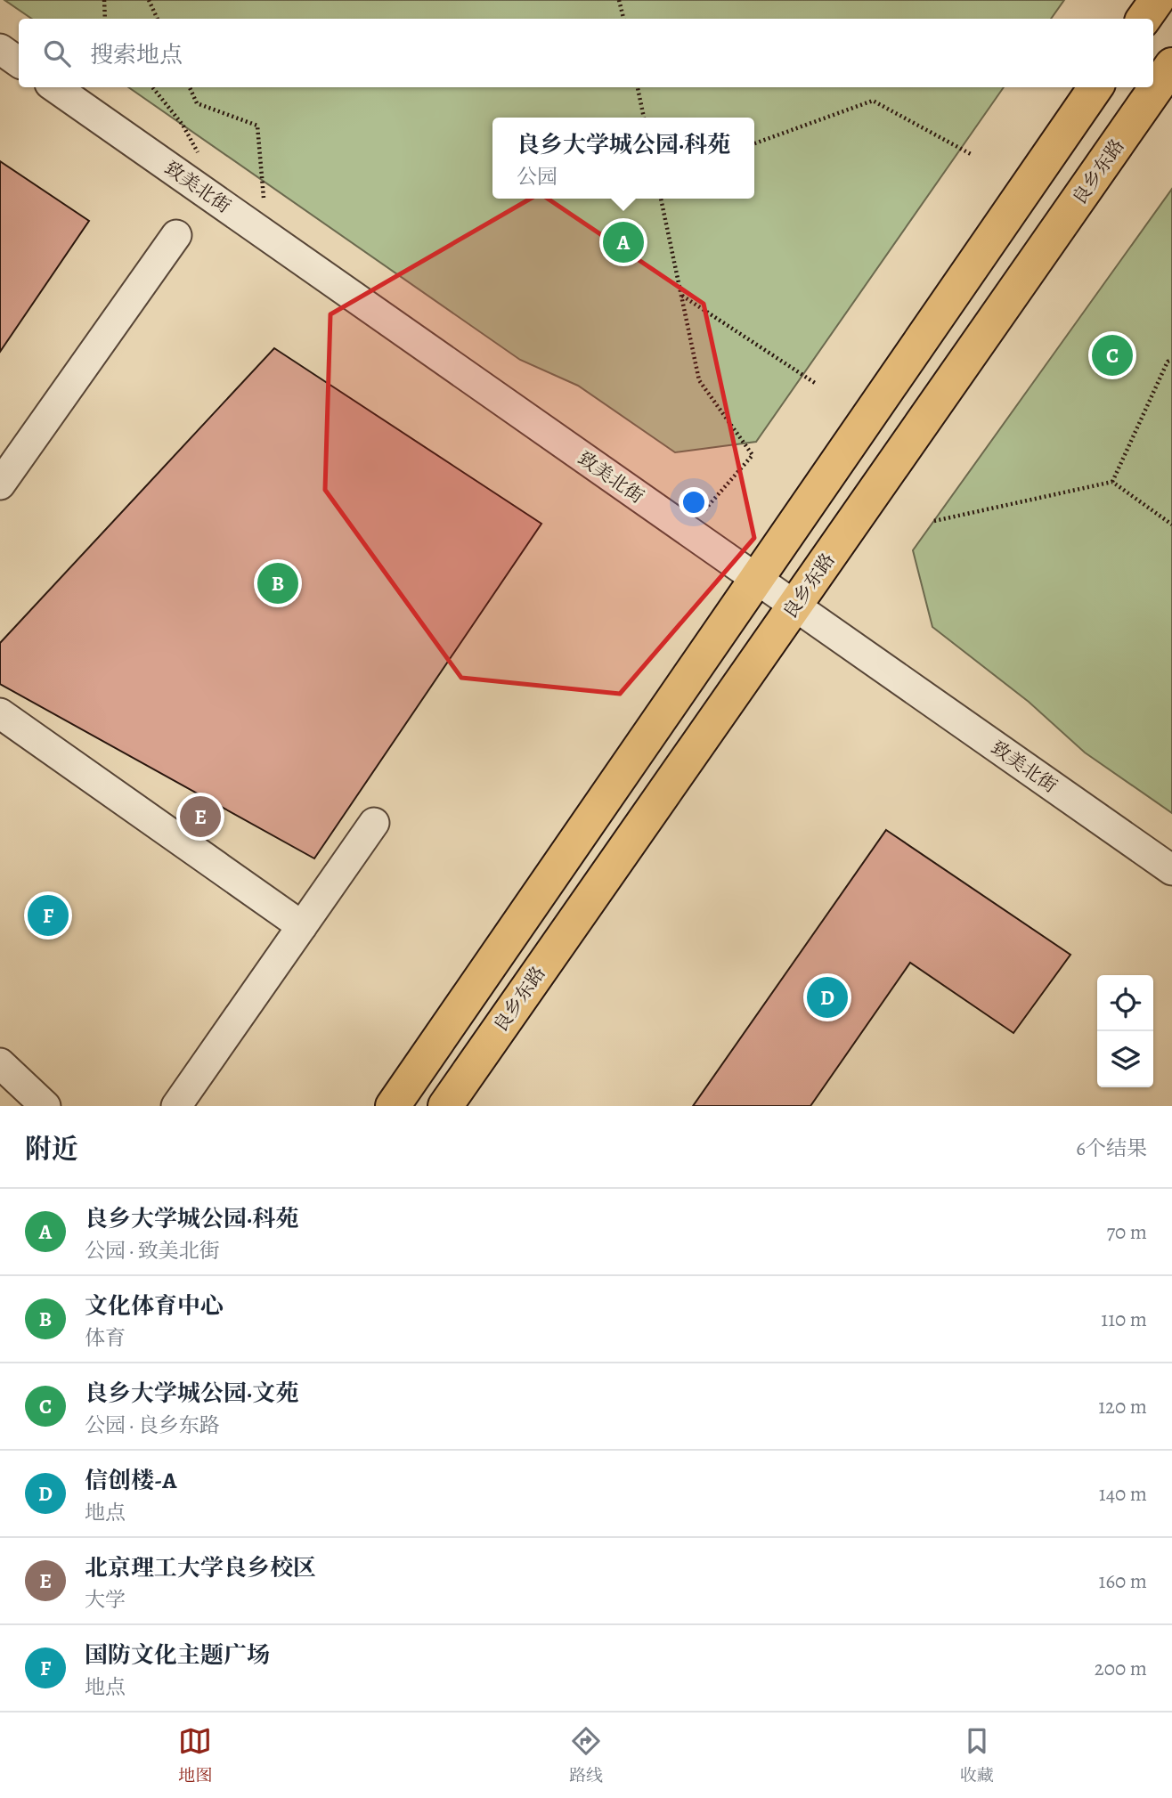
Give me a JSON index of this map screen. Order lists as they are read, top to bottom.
{
  "streets": {
    "main road": ["良乡东路"],
    "street": ["致美北街"]
  },
  "crossings": [
    ["良乡东路", "致美北街"]
  ],
  "page": {
    "search": "搜索地点",
    "popup": ["良乡大学城公园·科苑", "公园"],
    "pins": [
      "A",
      "C",
      "B",
      "E",
      "F",
      "D"
    ],
    "heading": ["附近", "6个结果"],
    "list": [
      {
        "mark": "A",
        "name": "良乡大学城公园·科苑",
        "note": "公园 · 致美北街",
        "value": "70 m"
      },
      {
        "mark": "B",
        "name": "文化体育中心",
        "note": "体育",
        "value": "110 m"
      },
      {
        "mark": "C",
        "name": "良乡大学城公园·文苑",
        "note": "公园 · 良乡东路",
        "value": "120 m"
      },
      {
        "mark": "D",
        "name": "信创楼-A",
        "note": "地点",
        "value": "140 m"
      },
      {
        "mark": "E",
        "name": "北京理工大学良乡校区",
        "note": "大学",
        "value": "160 m"
      },
      {
        "mark": "F",
        "name": "国防文化主题广场",
        "note": "地点",
        "value": "200 m"
      }
    ],
    "nav": ["地图", "路线", "收藏"]
  }
}
